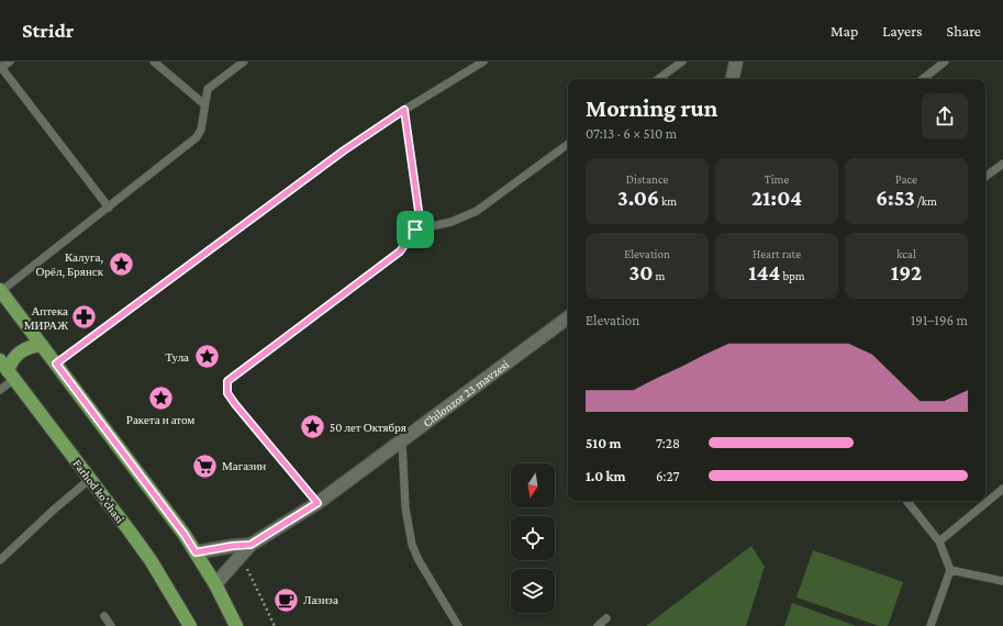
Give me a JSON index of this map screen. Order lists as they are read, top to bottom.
{
  "streets": {
    "main road": ["Farhod ko'chasi"],
    "street": ["Chilonzor 23 mavzesi"]
  },
  "places": {
    "place": [
      "Калуга, Орёл, Брянск",
      "Тула",
      "Ракета и атом",
      "50 лет Октября"
    ],
    "pharmacy": ["Аптека МИРАЖ"],
    "supermarket": ["Магазин"],
    "cafe": ["Лазиза"]
  },
  "north": "bottom",
  "page": {
    "header": "Stridr",
    "nav": ["Map", "Layers", "Share"],
    "heading": ["Morning run", "07:13 · 6 × 510 m"],
    "stats": [
      ["Distance", "3.06 km"],
      ["Time", "21:04"],
      ["Pace", "6:53 /km"],
      ["Elevation", "30 m"],
      ["Heart rate", "144 bpm"],
      ["kcal", "192"]
    ],
    "chart": ["Elevation", "191–196 m"],
    "list": [
      {
        "name": "510 m",
        "note": "7:28"
      },
      {
        "name": "1.0 km",
        "note": "6:27"
      }
    ]
  }
}
